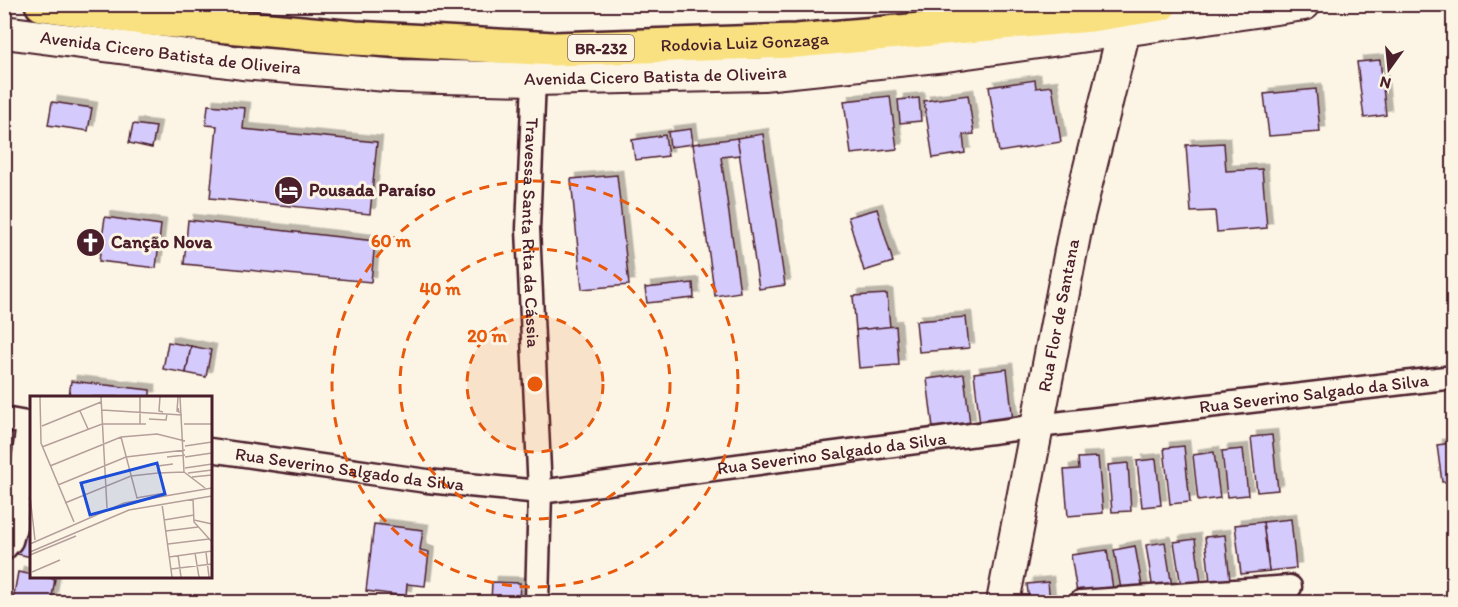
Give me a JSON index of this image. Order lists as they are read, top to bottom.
{
  "streets": {
    "highway": ["Rodovia Luiz Gonzaga", "BR-232"],
    "main road": ["Avenida Cicero Batista de Oliveira", "Rua Flor de Santana"],
    "street": ["Travessa Santa Rita da Cássia", "Rua Severino Salgado da Silva"]
  },
  "crossings": [
    ["Avenida Cicero Batista de Oliveira", "Travessa Santa Rita da Cássia"],
    ["Avenida Cicero Batista de Oliveira", "Rua Flor de Santana"],
    ["Travessa Santa Rita da Cássia", "Rua Severino Salgado da Silva"],
    ["Rua Flor de Santana", "Rua Severino Salgado da Silva"]
  ],
  "places": {
    "hotel": ["Pousada Paraíso"],
    "church": ["Canção Nova"]
  },
  "north": "bottom",
  "rings": ["60 m", "40 m", "20 m"]
}
